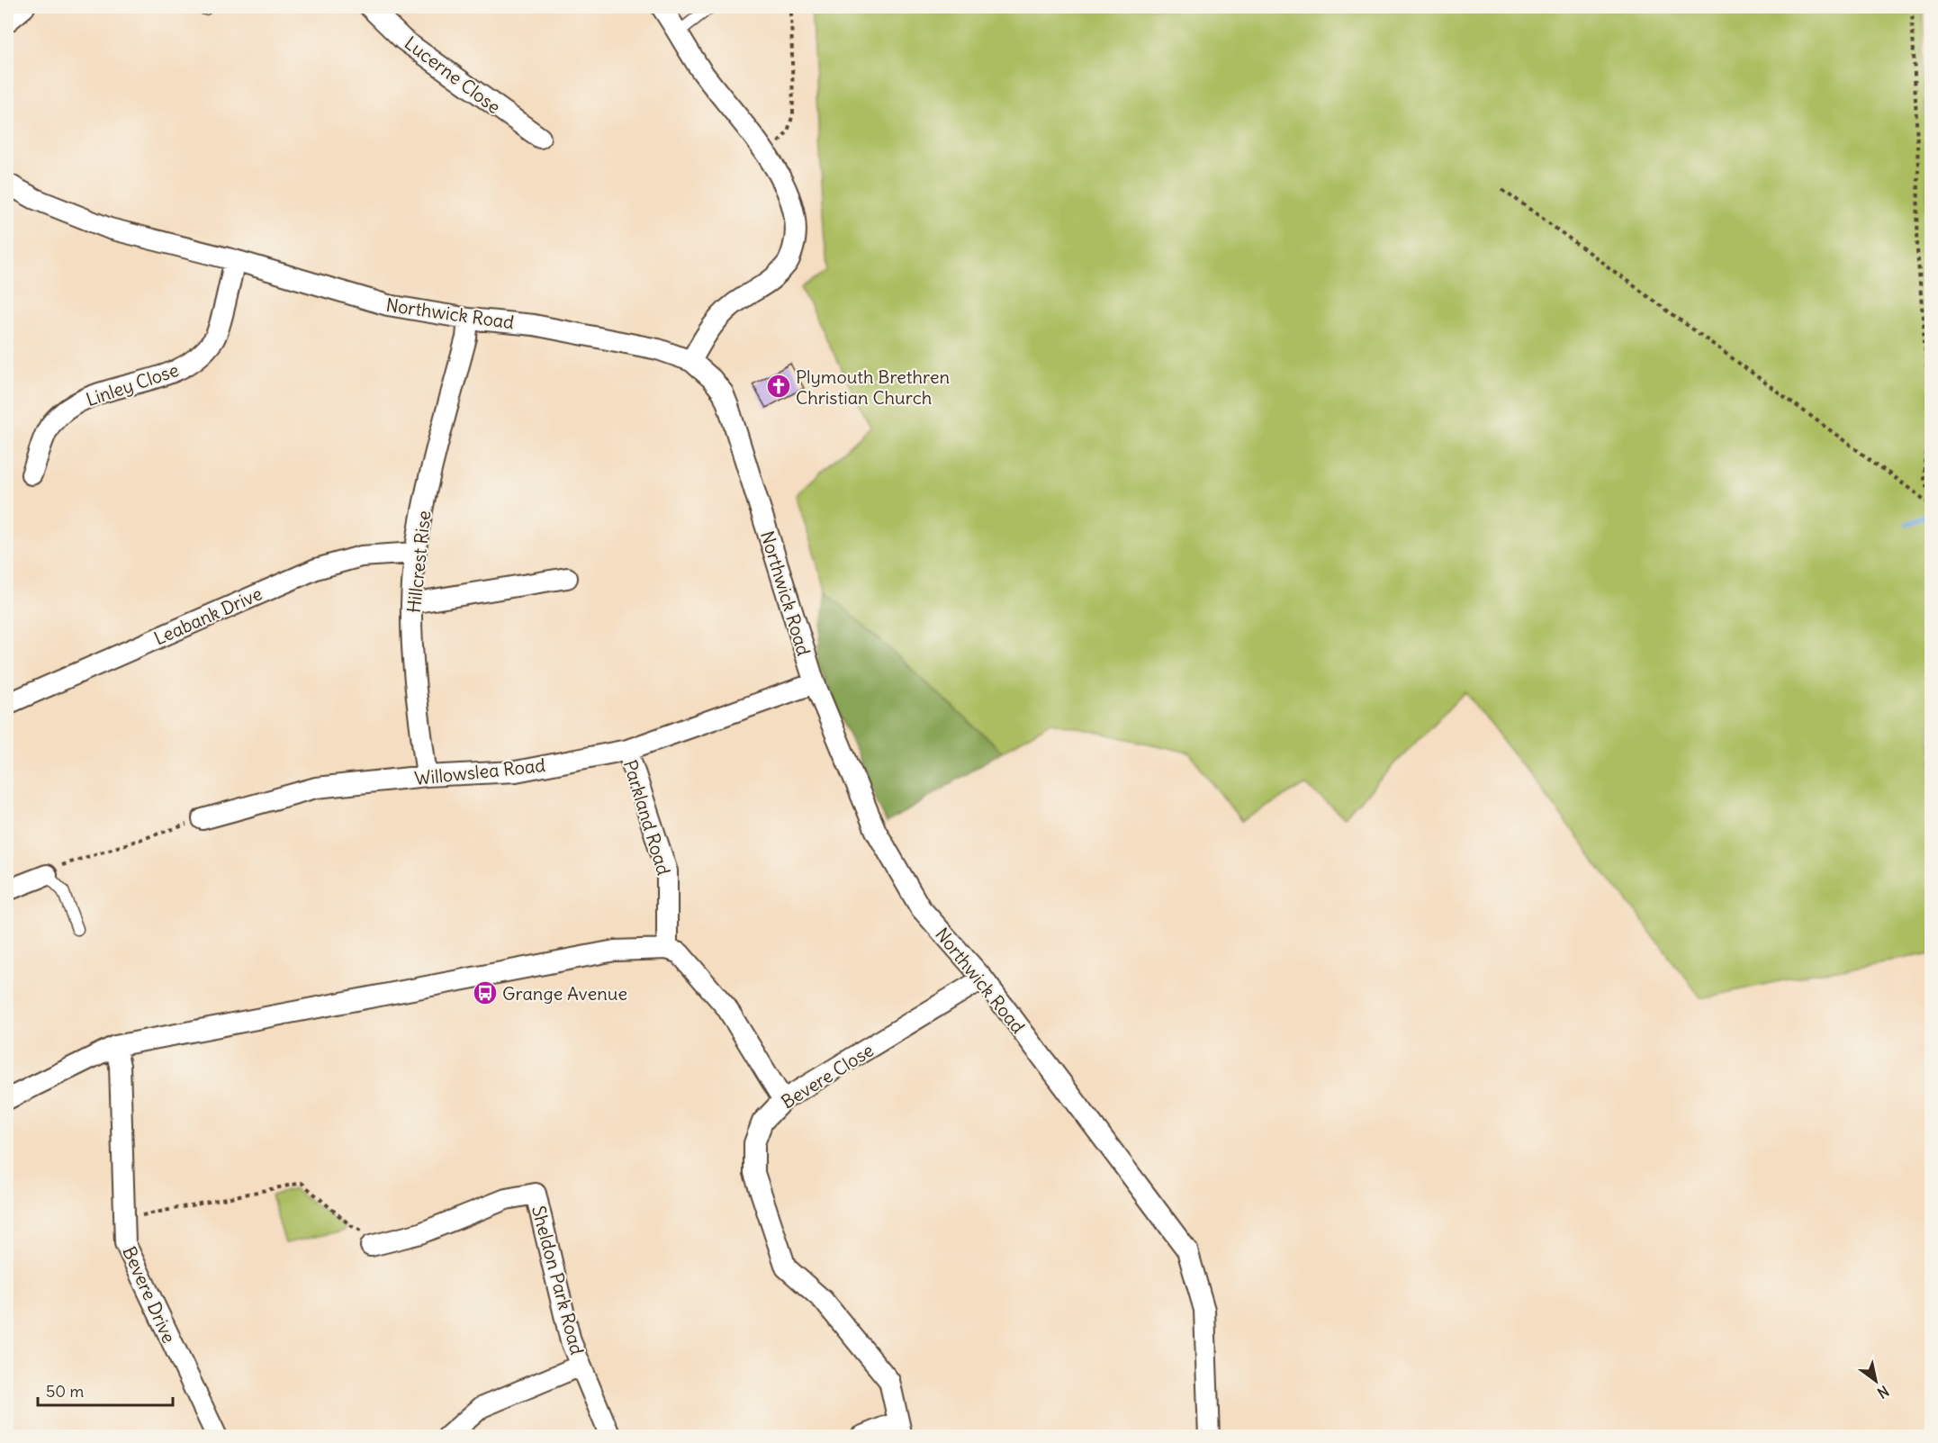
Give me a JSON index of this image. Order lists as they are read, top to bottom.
{
  "streets": {
    "street": [
      "Lucerne Close",
      "Northwick Road",
      "Linley Close",
      "Hillcrest Rise",
      "Leabank Drive",
      "Willowslea Road",
      "Parkland Road",
      "Bevere Close",
      "Sheldon Park Road",
      "Bevere Drive"
    ]
  },
  "crossings": [
    ["Northwick Road", "Linley Close"],
    ["Northwick Road", "Hillcrest Rise"],
    ["Northwick Road", "Willowslea Road"],
    ["Northwick Road", "Bevere Close"],
    ["Hillcrest Rise", "Leabank Drive"],
    ["Hillcrest Rise", "Willowslea Road"],
    ["Willowslea Road", "Parkland Road"]
  ],
  "places": {
    "church": ["Plymouth Brethren Christian Church"],
    "bus stop": ["Grange Avenue"]
  },
  "scale_bar": "50 m",
  "north": "bottom right"
}
